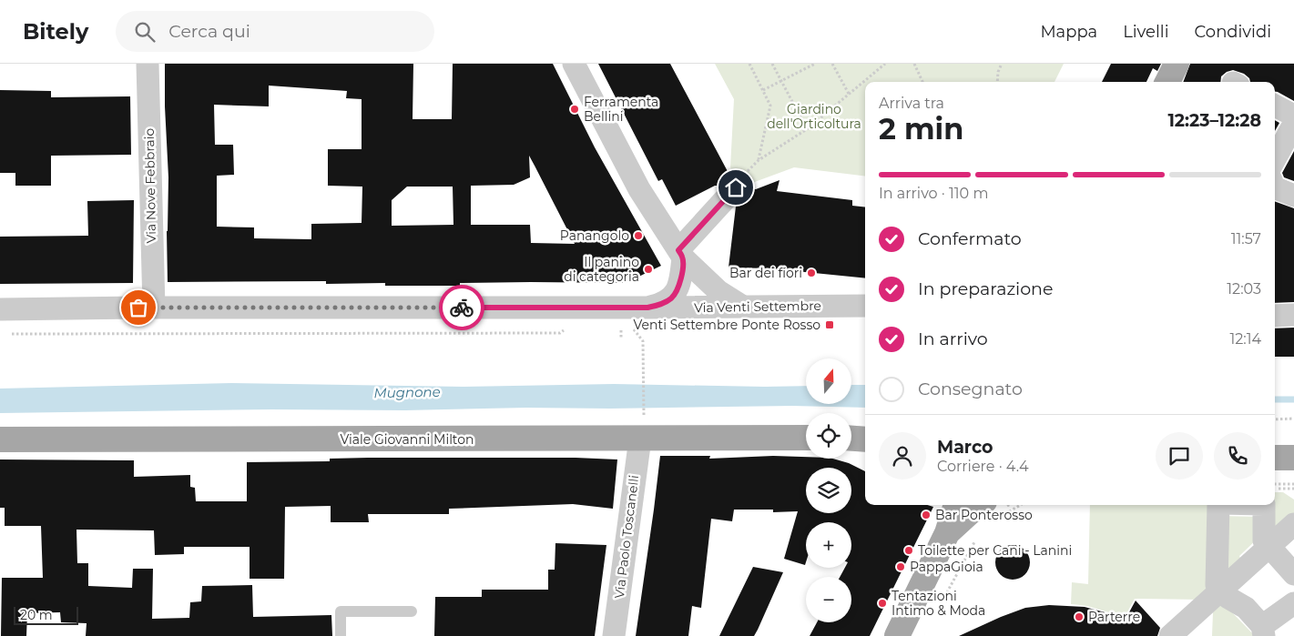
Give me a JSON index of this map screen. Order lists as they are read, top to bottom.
{
  "streets": {
    "main road": ["Viale Giovanni Milton"],
    "street": ["Via Nove Febbraio", "Via Venti Settembre", "Via Paolo Toscanelli"]
  },
  "crossings": [
    ["Via Nove Febbraio", "Via Venti Settembre"],
    ["Viale Giovanni Milton", "Via Paolo Toscanelli"]
  ],
  "water": ["Mugnone"],
  "parks": ["Giardino dell'Orticoltura"],
  "places": {
    "other": [
      "Ferramenta Bellini",
      "Panangolo",
      "Il panino di categoria",
      "Bar dei fiori",
      "Bar Ponterosso",
      "Toilette per Cani - Lanini",
      "PappaGioia",
      "Tentazioni Intimo & Moda",
      "Parterre"
    ],
    "transit": ["Venti Settembre Ponte Rosso"]
  },
  "scale_bar": "20 m",
  "north": "top",
  "page": {
    "header": "Bitely",
    "search": "Cerca qui",
    "nav": ["Mappa", "Livelli", "Condividi"],
    "heading": ["2 min", "Arriva tra", "12:23–12:28"],
    "panel": ["Marco", "Corriere · 4.4"],
    "bar": "In arrivo · 110 m",
    "list": [
      ["Confermato", "11:57"],
      ["In preparazione", "12:03"],
      ["In arrivo", "12:14"],
      "Consegnato"
    ],
    "map_buttons": ["+", "−"],
    "scale": "20 m"
  }
}
